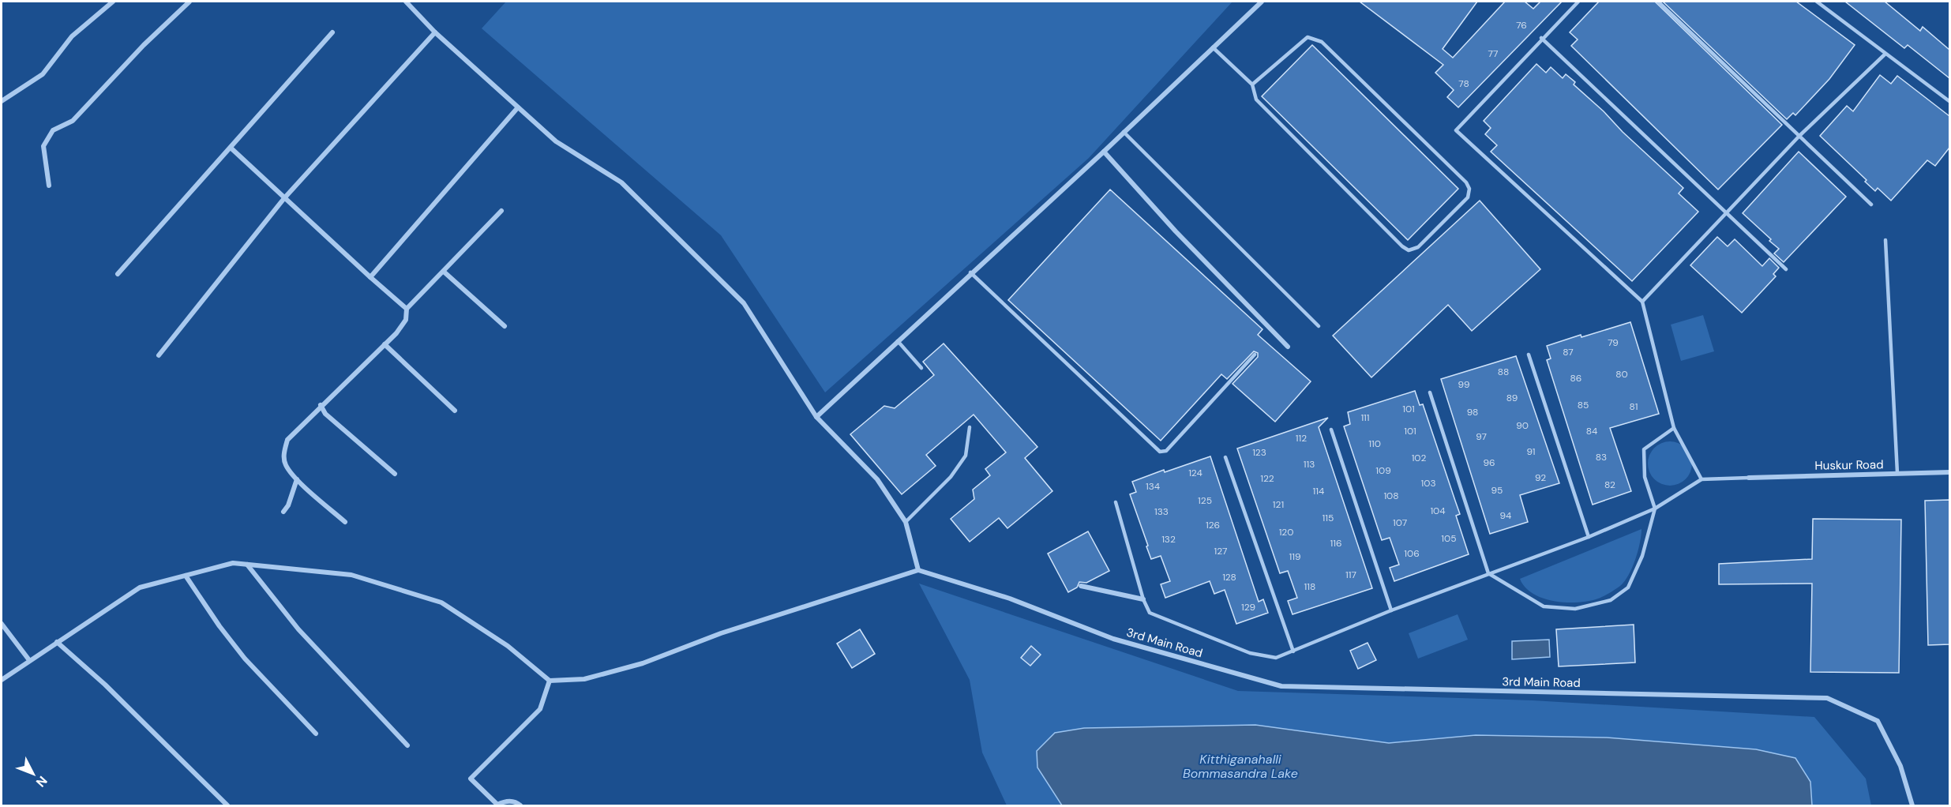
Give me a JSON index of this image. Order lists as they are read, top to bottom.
{
  "streets": {
    "street": ["Huskur Road", "3rd Main Road"]
  },
  "water": ["Kitthiganahalli Bommasandra Lake"],
  "house_numbers": [
    "76",
    "77",
    "78",
    "79",
    "87",
    "88",
    "80",
    "86",
    "99",
    "89",
    "85",
    "81",
    "101",
    "98",
    "111",
    "90",
    "101",
    "84",
    "97",
    "112",
    "110",
    "91",
    "123",
    "83",
    "102",
    "96",
    "113",
    "109",
    "124",
    "92",
    "122",
    "103",
    "82",
    "134",
    "95",
    "114",
    "108",
    "125",
    "121",
    "104",
    "133",
    "94",
    "115",
    "107",
    "126",
    "120",
    "105",
    "132",
    "116",
    "127",
    "106",
    "119",
    "117",
    "128",
    "118",
    "129"
  ],
  "north": "bottom right"
}
